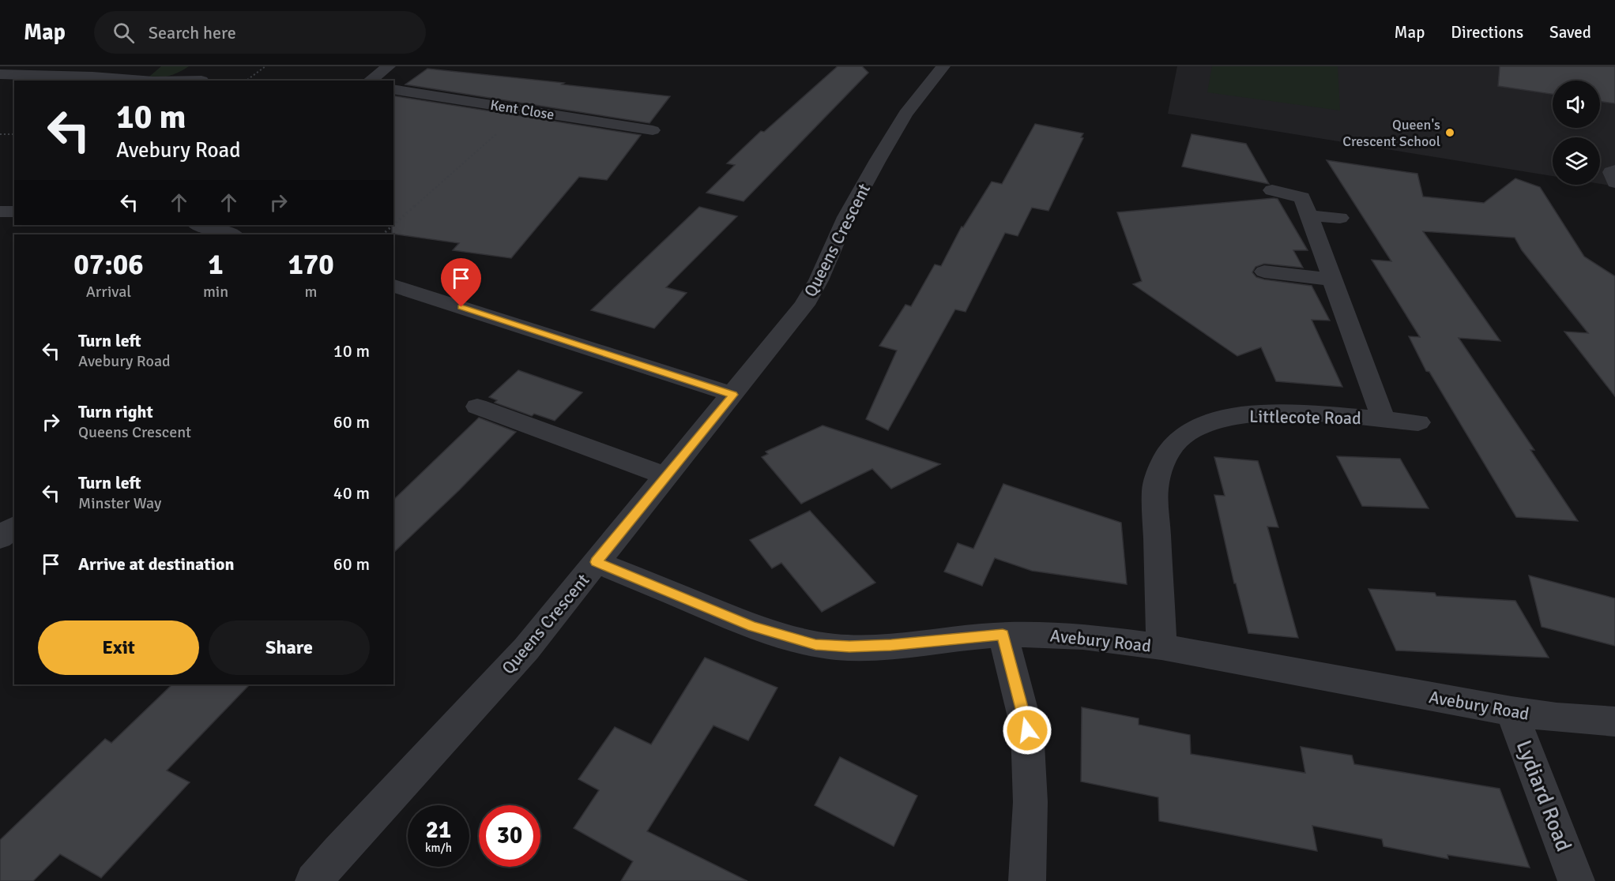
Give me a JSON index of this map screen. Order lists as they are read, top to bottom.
{
  "streets": {
    "street": [
      "Kent Close",
      "Queens Crescent",
      "Littlecote Road",
      "Avebury Road",
      "Lydiard Road"
    ]
  },
  "crossings": [
    ["Queens Crescent", "Avebury Road"],
    ["Littlecote Road", "Avebury Road"],
    ["Avebury Road", "Lydiard Road"]
  ],
  "places": ["Queen's Crescent School"],
  "page": {
    "header": "Map",
    "search": "Search here",
    "nav": ["Map", "Directions", "Saved"],
    "turn": ["10 m", "Avebury Road"],
    "eta": [
      "07:06",
      "Arrival",
      "1",
      "min",
      "170",
      "m"
    ],
    "list": [
      {
        "name": "Turn left",
        "note": "Avebury Road",
        "value": "10 m"
      },
      {
        "name": "Turn right",
        "note": "Queens Crescent",
        "value": "60 m"
      },
      {
        "name": "Turn left",
        "note": "Minster Way",
        "value": "40 m"
      },
      {
        "name": "Arrive at destination",
        "value": "60 m"
      }
    ],
    "buttons": ["Exit", "Share"],
    "speed": "21 km/h",
    "limit": "30"
  }
}
